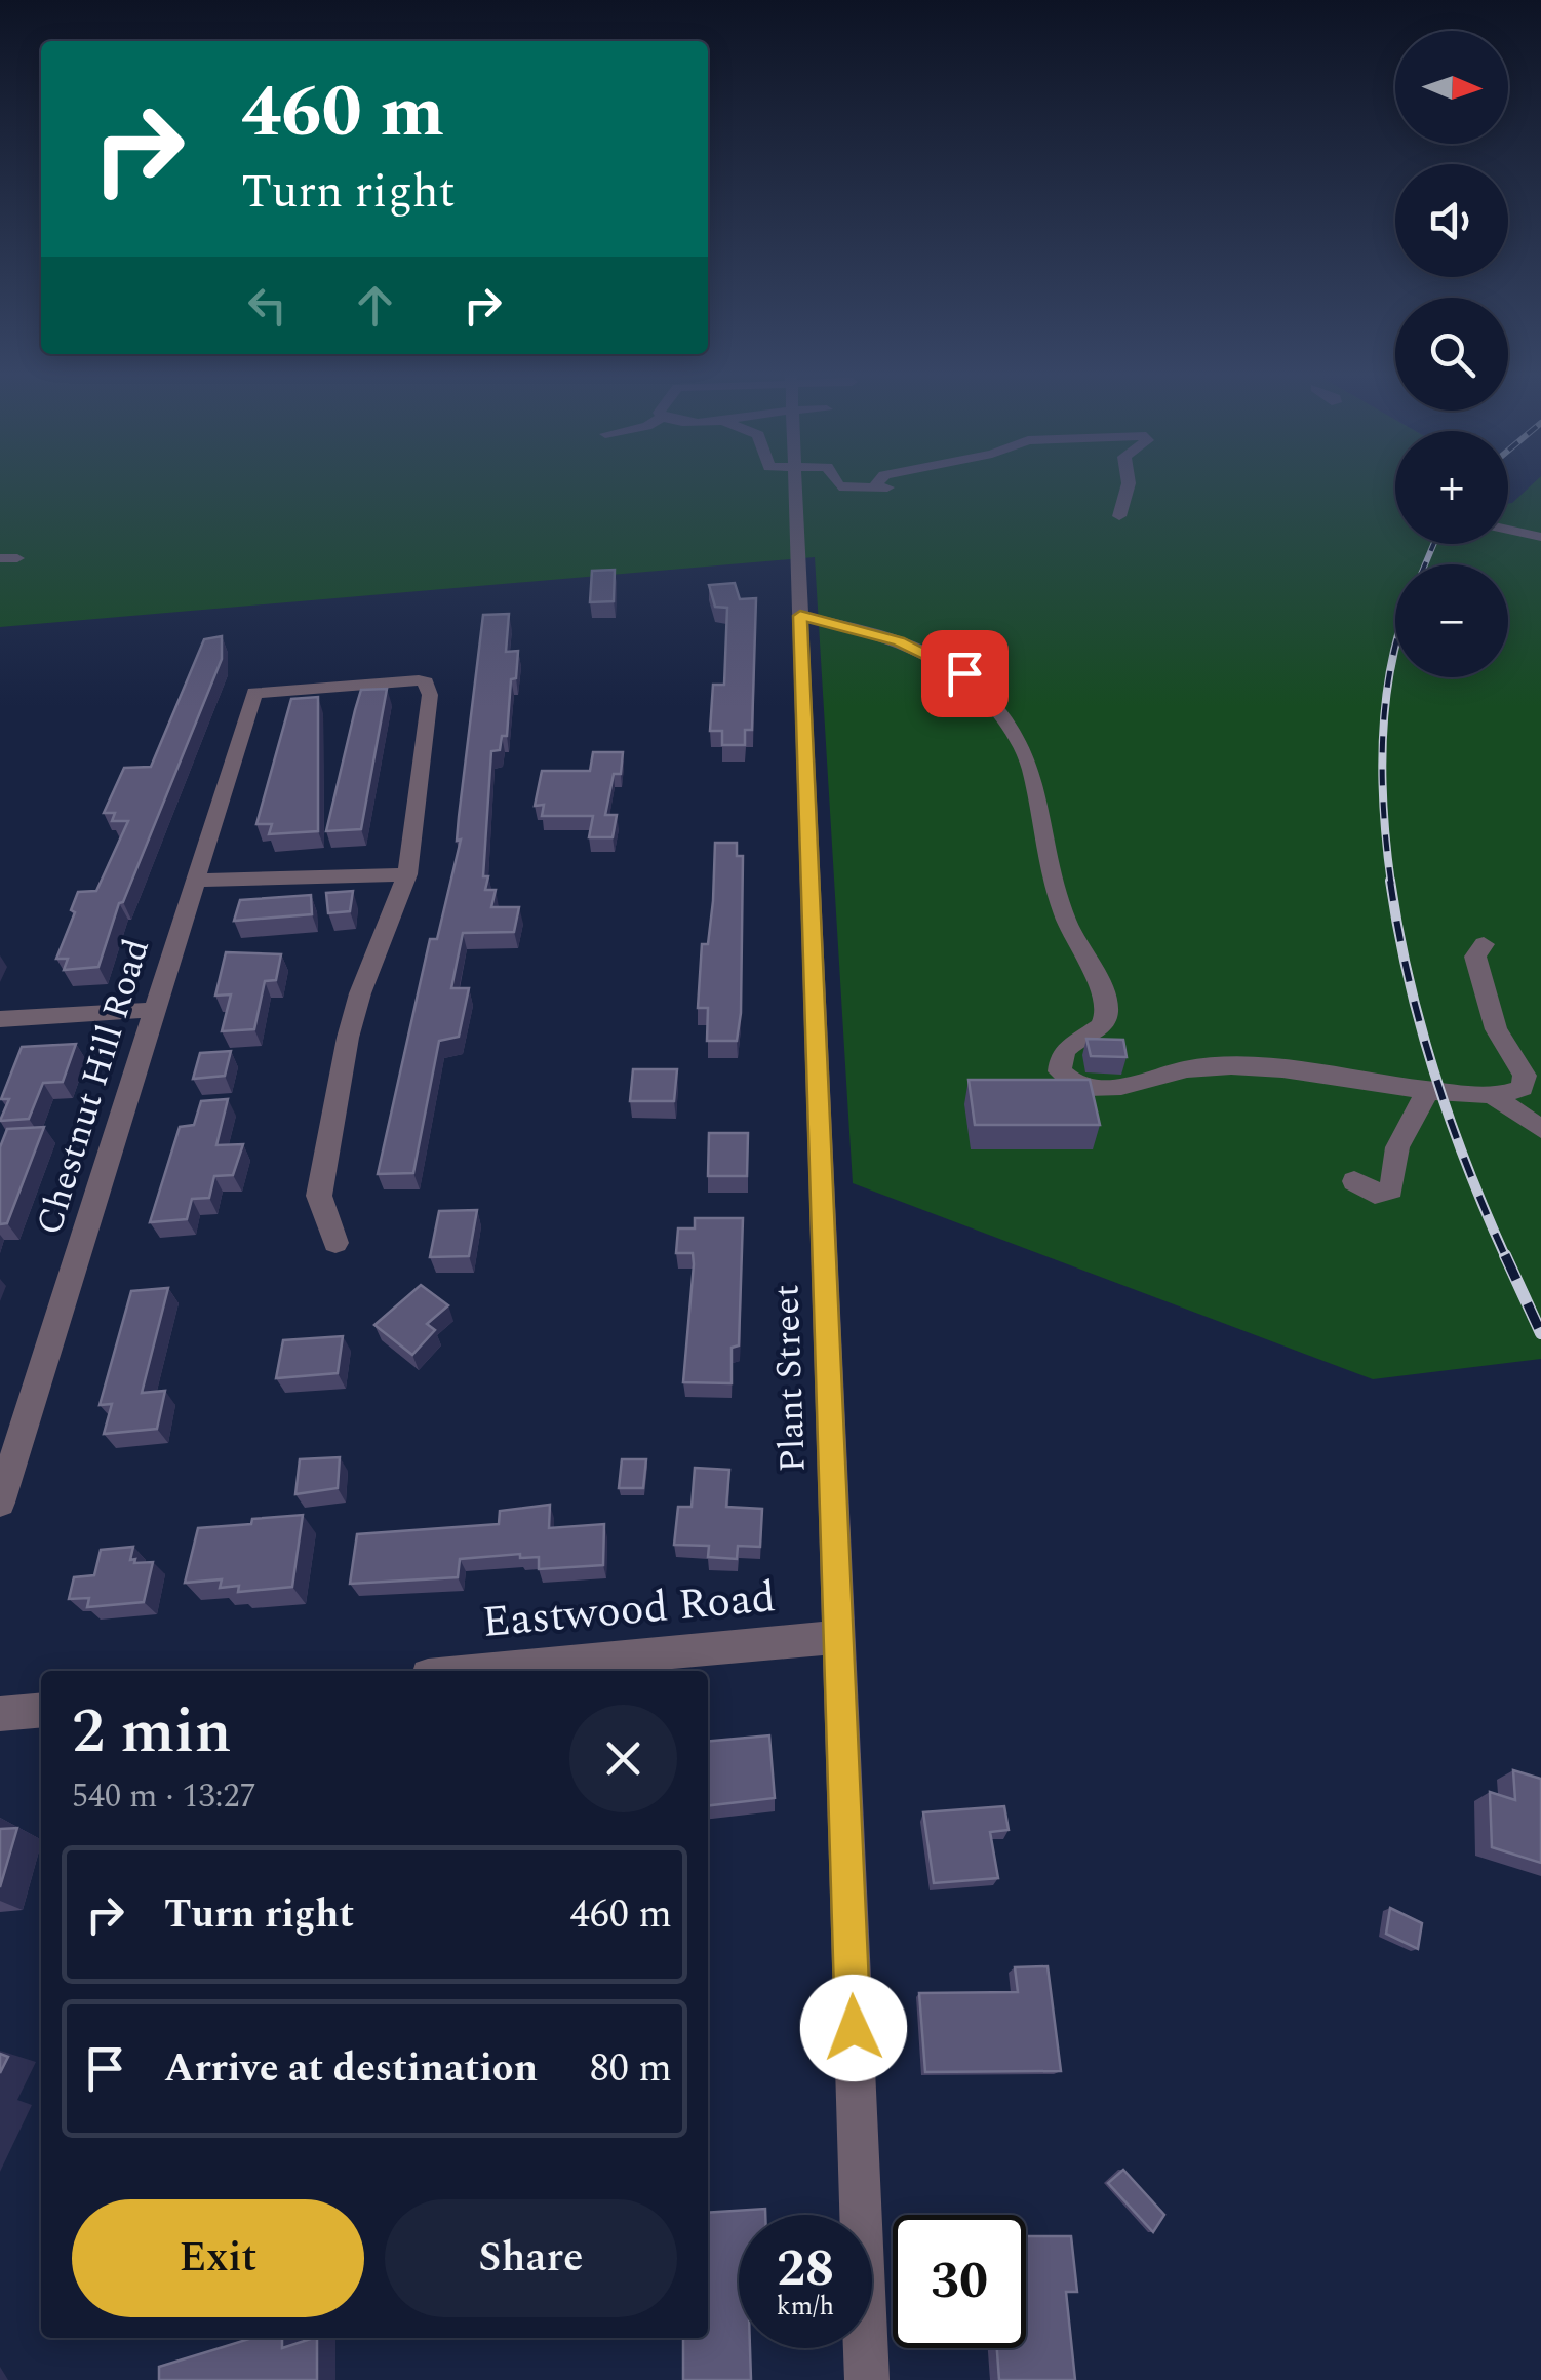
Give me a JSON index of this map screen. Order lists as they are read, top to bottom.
{
  "streets": {
    "street": ["Chestnut Hill Road", "Plant Street", "Eastwood Road"]
  },
  "crossings": [
    ["Plant Street", "Eastwood Road"]
  ],
  "north": "right",
  "page": {
    "map_buttons": ["+", "−"],
    "turn": ["460 m", "Turn right"],
    "heading": ["2 min", "540 m · 13:27"],
    "list": [
      {
        "name": "Turn right",
        "value": "460 m"
      },
      {
        "name": "Arrive at destination",
        "value": "80 m"
      }
    ],
    "buttons": ["Exit", "Share"],
    "speed": "28 km/h",
    "limit": "30"
  }
}
